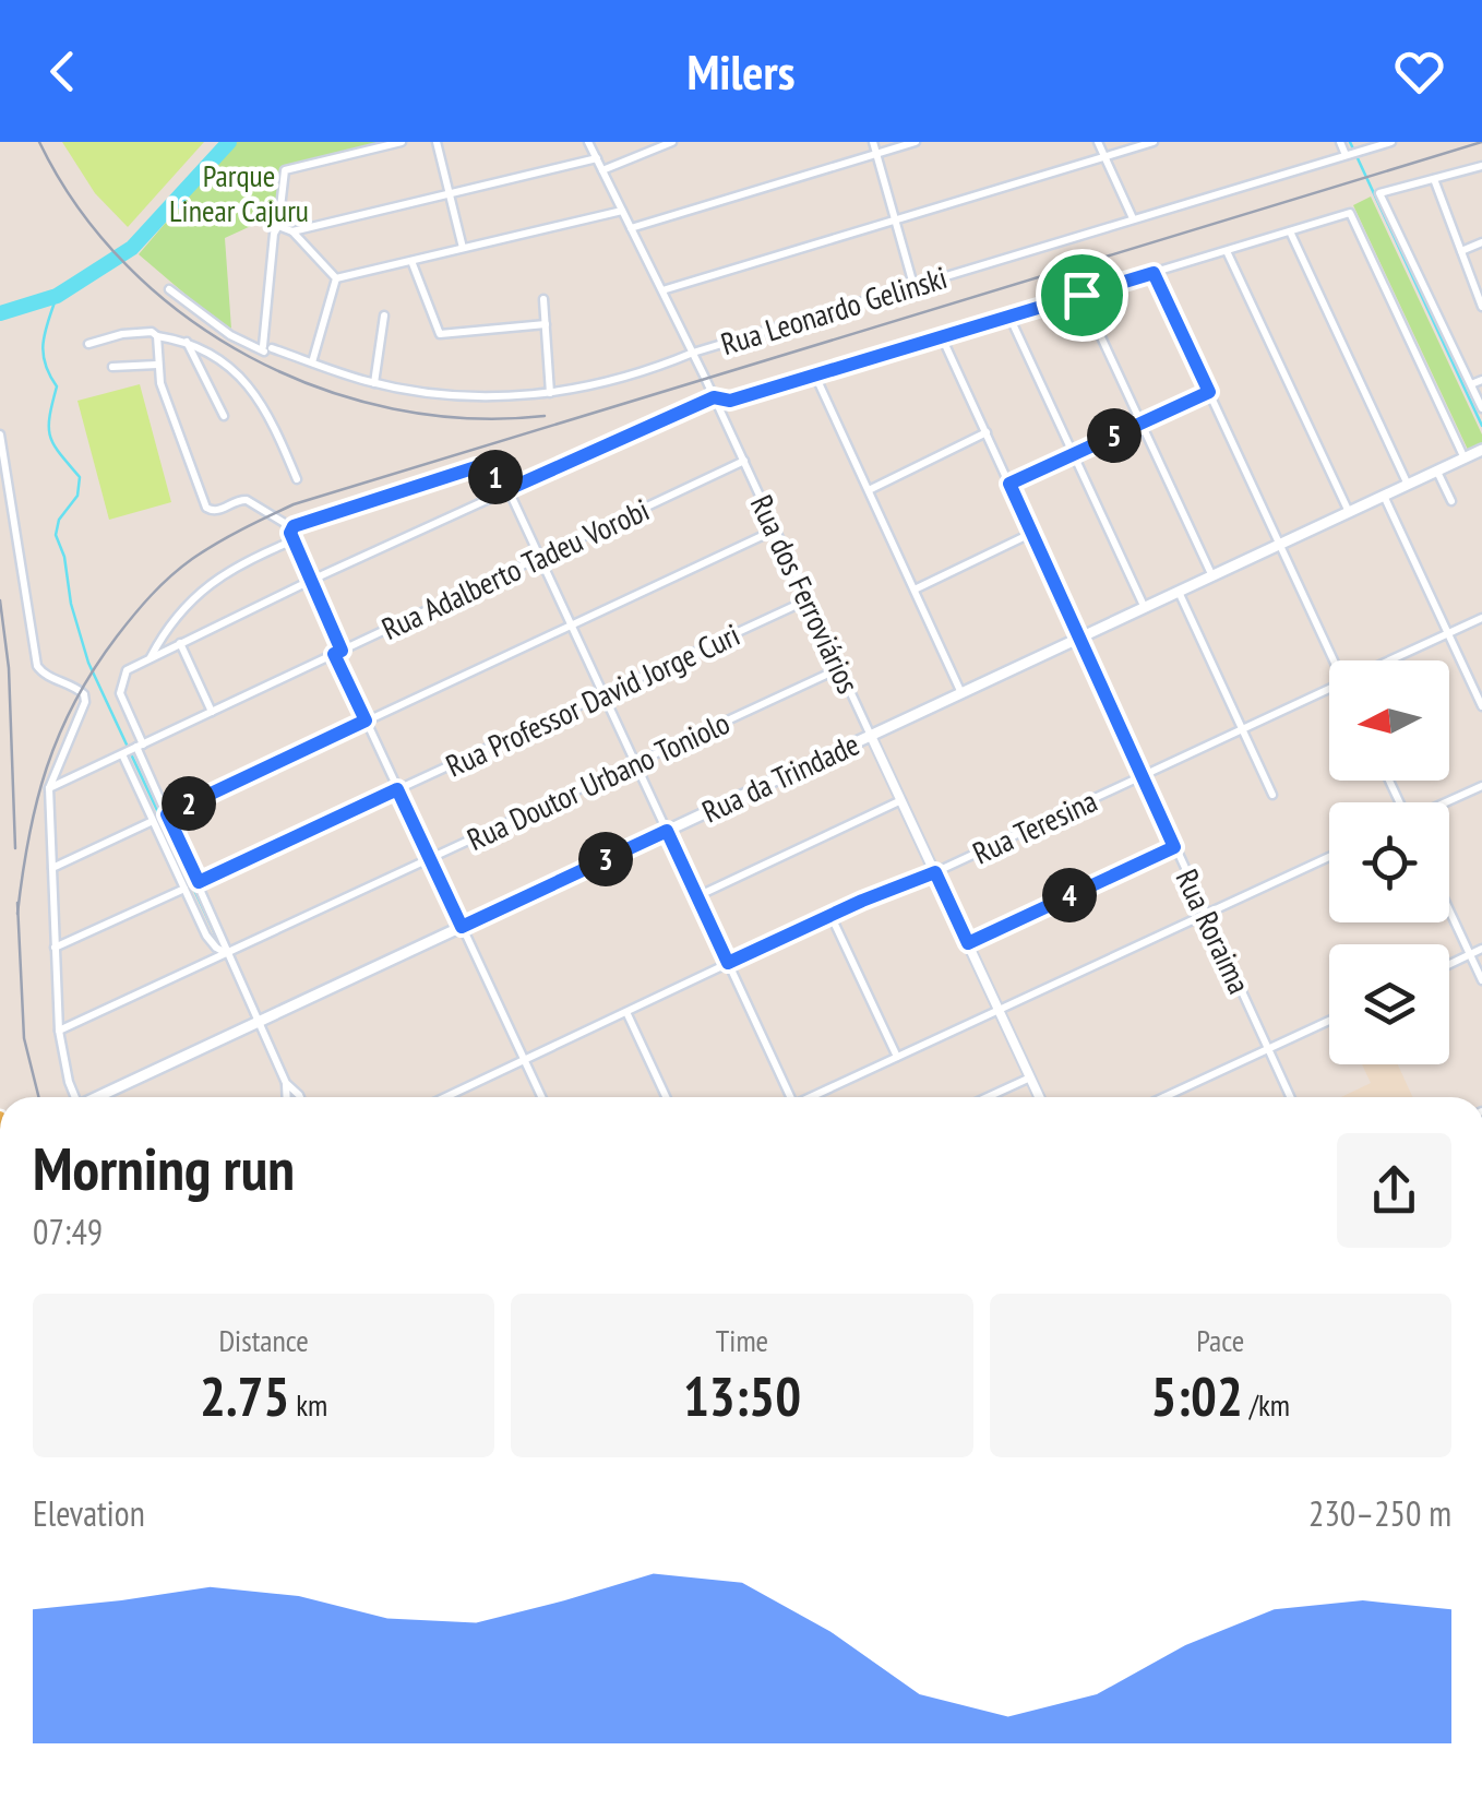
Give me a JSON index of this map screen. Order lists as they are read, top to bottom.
{
  "streets": {
    "main road": ["Rua da Trindade"],
    "street": [
      "Rua Leonardo Gelinski",
      "Rua Adalberto Tadeu Vorobi",
      "Rua dos Ferroviários",
      "Rua Professor David Jorge Curi",
      "Rua Doutor Urbano Toniolo",
      "Rua Teresina",
      "Rua Roraima"
    ]
  },
  "crossings": [
    ["Rua Leonardo Gelinski", "Rua dos Ferroviários"],
    ["Rua Adalberto Tadeu Vorobi", "Rua dos Ferroviários"],
    ["Rua dos Ferroviários", "Rua Professor David Jorge Curi"],
    ["Rua dos Ferroviários", "Rua da Trindade"],
    ["Rua dos Ferroviários", "Rua Doutor Urbano Toniolo"],
    ["Rua dos Ferroviários", "Rua Teresina"],
    ["Rua da Trindade", "Rua Roraima"],
    ["Rua Teresina", "Rua Roraima"]
  ],
  "parks": ["Parque Linear Cajuru"],
  "north": "left",
  "page": {
    "header": "Milers",
    "pins": [
      "5",
      "1",
      "2",
      "3",
      "4"
    ],
    "heading": ["Morning run", "07:49"],
    "stats": [
      ["Distance", "2.75 km"],
      ["Time", "13:50"],
      ["Pace", "5:02 /km"]
    ],
    "chart": ["Elevation", "230–250 m"]
  }
}
